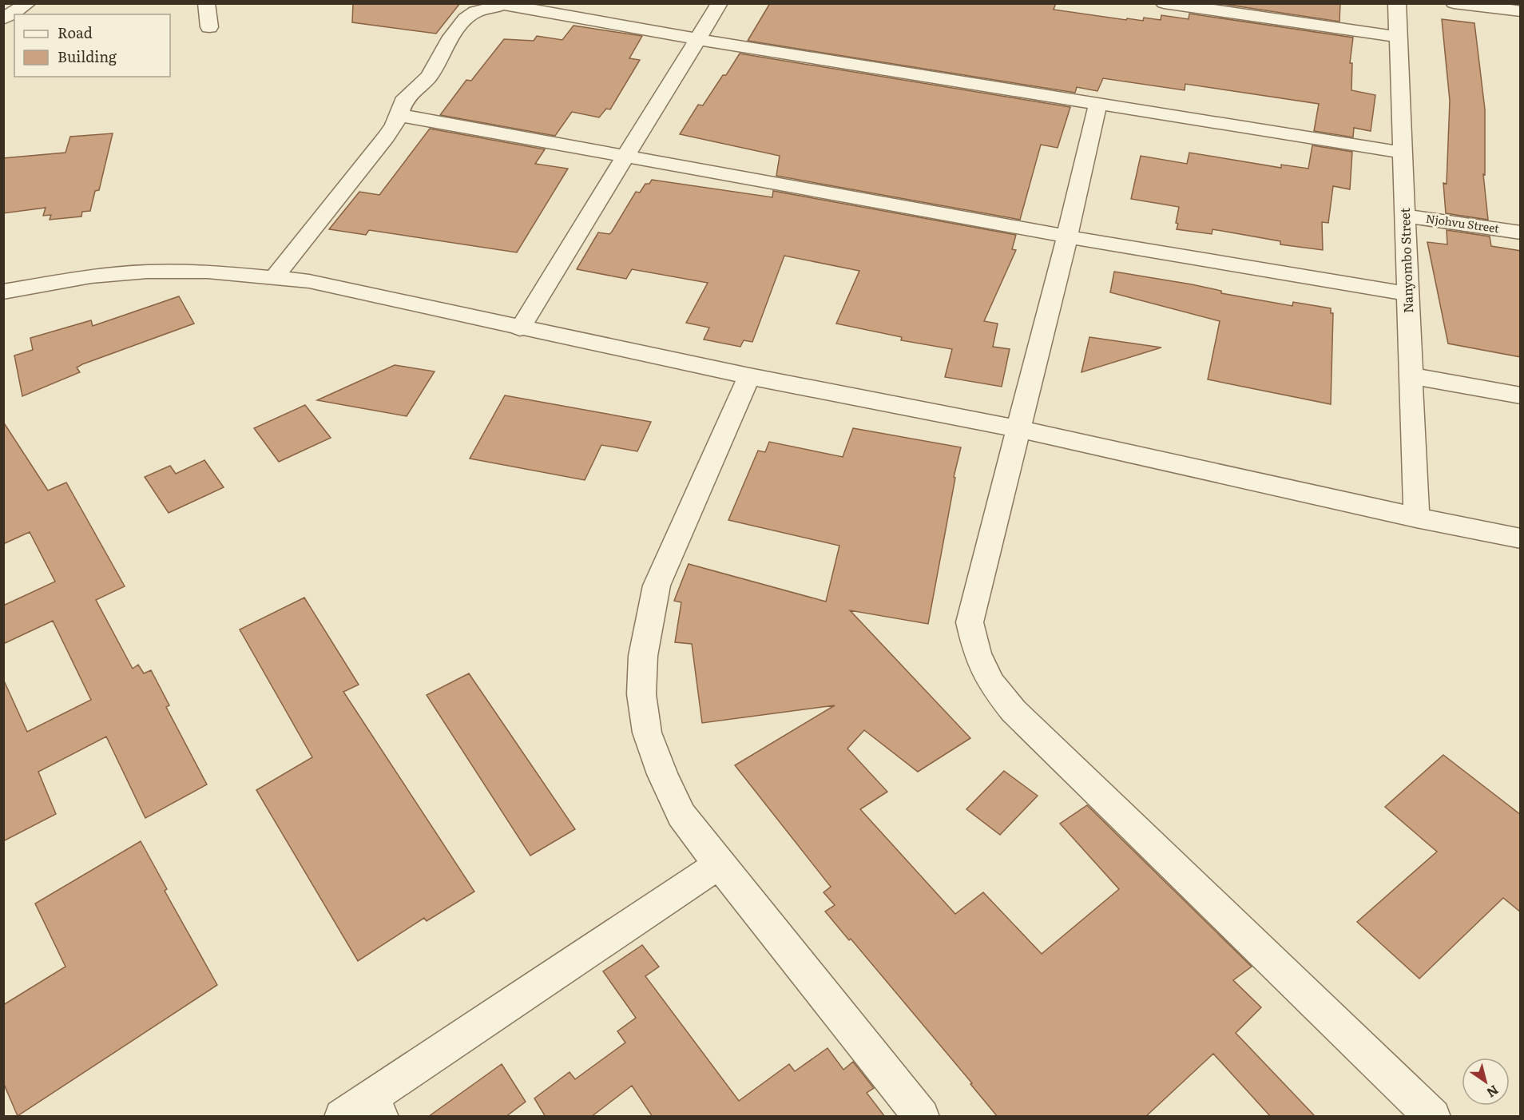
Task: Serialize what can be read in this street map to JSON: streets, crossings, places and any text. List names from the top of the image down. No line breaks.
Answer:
{"streets":{"street":["Njohvu Street","Nanyombo Street"]},"crossings":[["Njohvu Street","Nanyombo Street"]],"legend":["Road","Building"],"north":"bottom right"}
